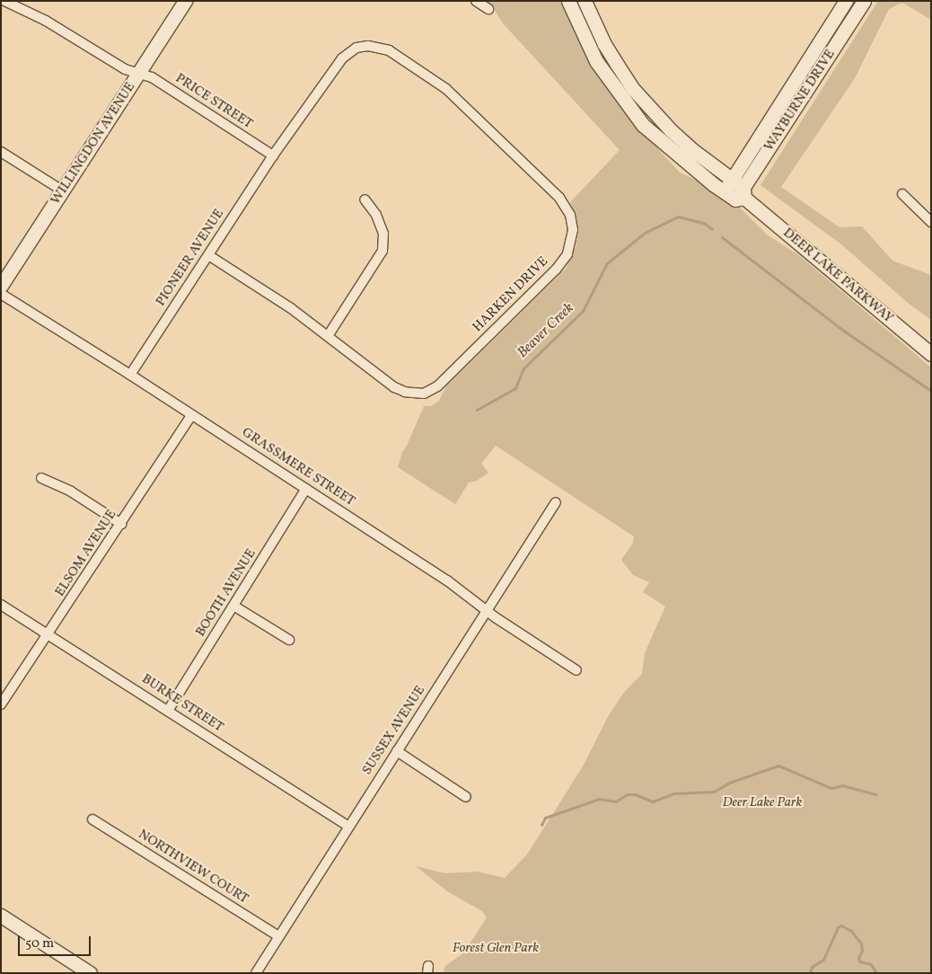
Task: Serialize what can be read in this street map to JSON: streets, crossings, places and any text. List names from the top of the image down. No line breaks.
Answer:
{"streets":{"main road":["WAYBURNE DRIVE","WILLINGDON AVENUE","DEER LAKE PARKWAY"],"street":["PRICE STREET","PIONEER AVENUE","HARKEN DRIVE","GRASSMERE STREET","ELSOM AVENUE","BOOTH AVENUE","BURKE STREET","SUSSEX AVENUE","NORTHVIEW COURT"]},"crossings":[["WAYBURNE DRIVE","DEER LAKE PARKWAY"],["PRICE STREET","WILLINGDON AVENUE"],["PRICE STREET","PIONEER AVENUE"],["PRICE STREET","HARKEN DRIVE"],["PIONEER AVENUE","HARKEN DRIVE"],["PIONEER AVENUE","GRASSMERE STREET"],["GRASSMERE STREET","ELSOM AVENUE"],["GRASSMERE STREET","BOOTH AVENUE"],["GRASSMERE STREET","SUSSEX AVENUE"],["ELSOM AVENUE","BURKE STREET"],["BOOTH AVENUE","BURKE STREET"],["BURKE STREET","SUSSEX AVENUE"],["SUSSEX AVENUE","NORTHVIEW COURT"]],"water":["Beaver Creek"],"parks":["Deer Lake Park","Forest Glen Park"],"scale_bar":"50 m"}
